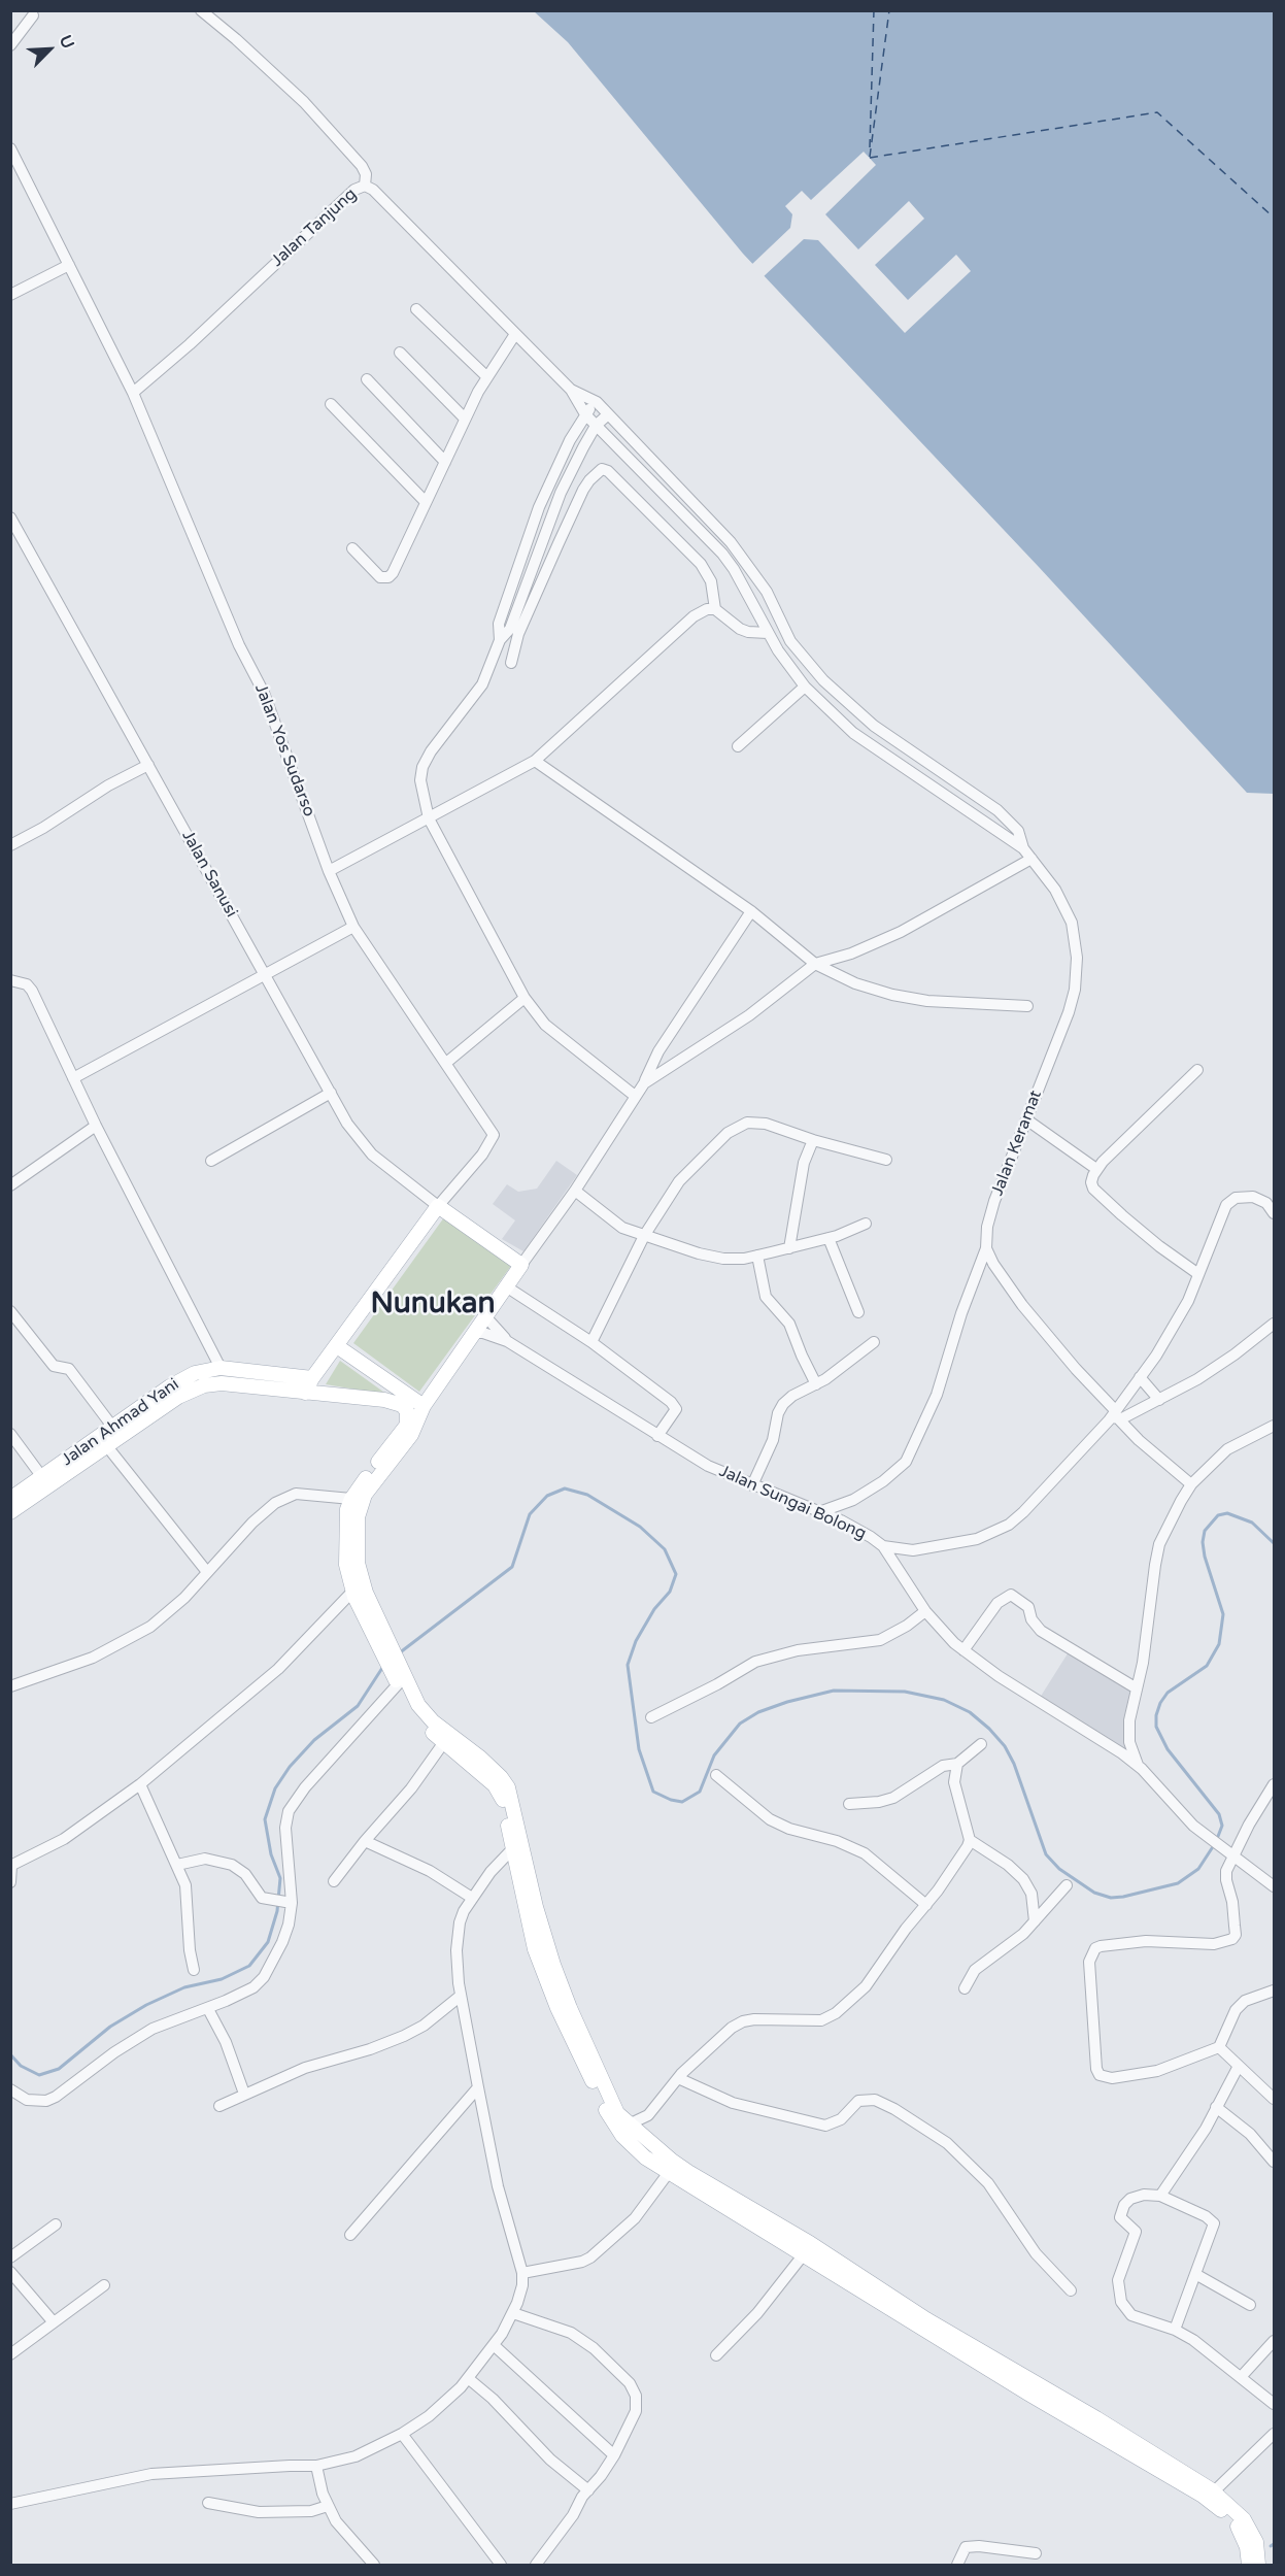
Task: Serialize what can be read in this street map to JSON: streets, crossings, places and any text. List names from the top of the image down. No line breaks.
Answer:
{"streets":{"main road":["Jalan Ahmad Yani"],"street":["Jalan Tanjung","Jalan Yos Sudarso","Jalan Sanusi","Jalan Keramat","Jalan Sungai Bolong"]},"crossings":[["Jalan Tanjung","Jalan Yos Sudarso"],["Jalan Yos Sudarso","Jalan Sanusi"],["Jalan Keramat","Jalan Sungai Bolong"]],"districts":["Nunukan"],"north":"top right"}
